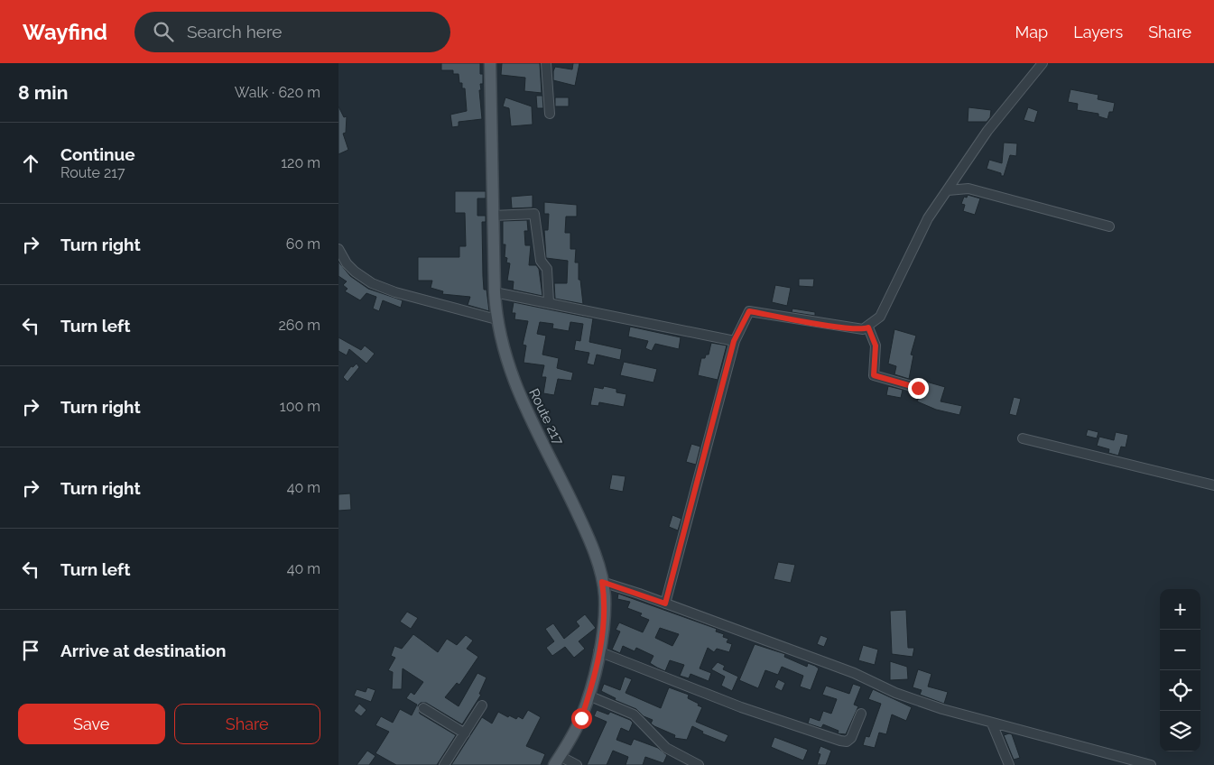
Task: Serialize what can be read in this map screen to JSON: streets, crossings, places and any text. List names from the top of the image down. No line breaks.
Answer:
{"streets":{"main road":["Route 217"]},"page":{"header":"Wayfind","search":"Search here","nav":["Map","Layers","Share"],"heading":["8 min","Walk · 620 m"],"list":[["Continue","Route 217","120 m"],["Turn right","60 m"],["Turn left","260 m"],["Turn right","100 m"],["Turn right","40 m"],["Turn left","40 m"],"Arrive at destination"],"map_buttons":["+","−"],"buttons":["Save","Share"]}}
